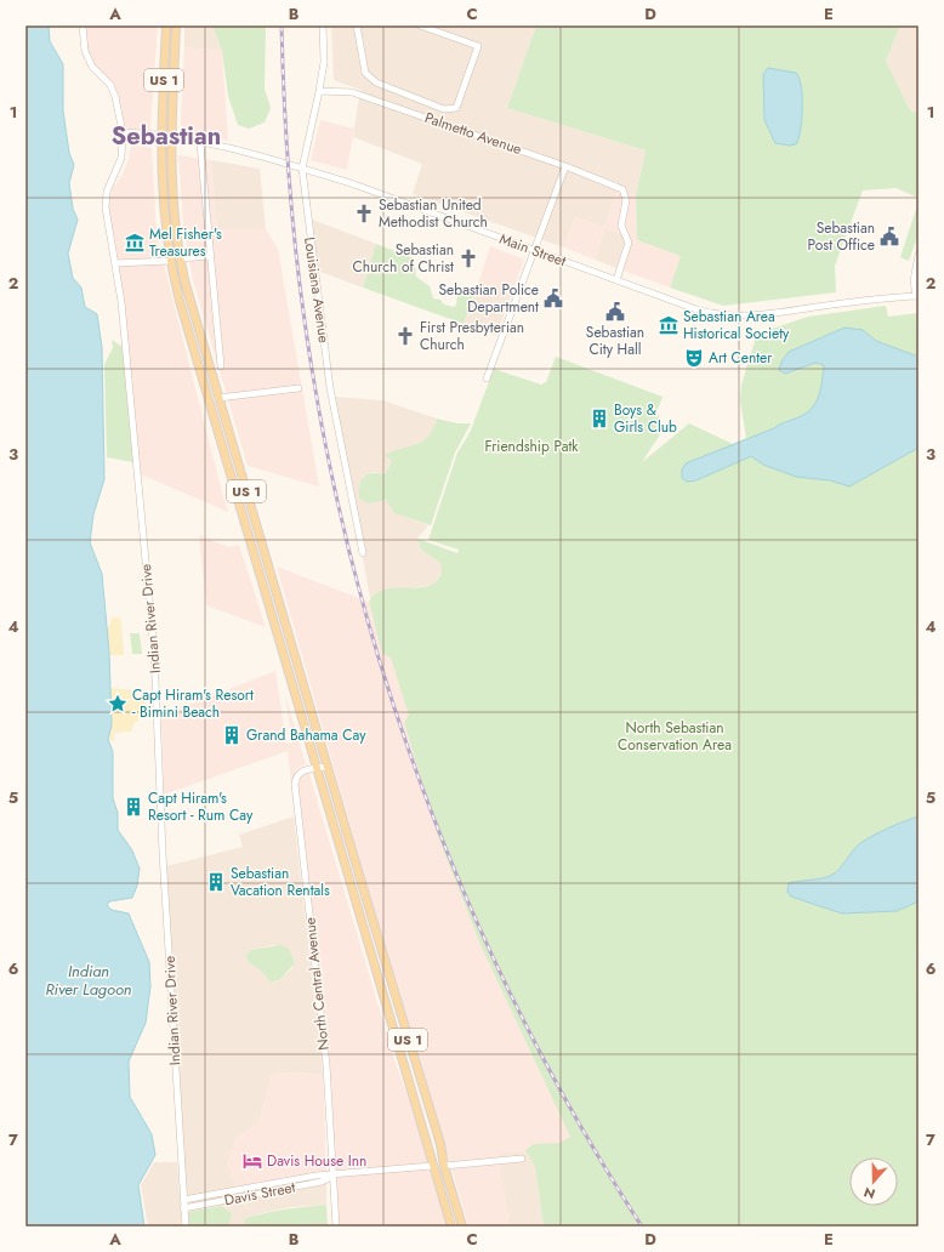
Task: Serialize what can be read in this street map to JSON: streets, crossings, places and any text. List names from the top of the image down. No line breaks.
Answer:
{"streets":{"main road":["US 1"],"street":["Palmetto Avenue","Main Street","Louisiana Avenue","Indian River Drive","North Central Avenue","Davis Street"]},"crossings":[["US 1","Main Street"],["US 1","North Central Avenue"],["US 1","Davis Street"],["Palmetto Avenue","Main Street"],["Palmetto Avenue","Louisiana Avenue"],["Main Street","Louisiana Avenue"],["Main Street","Indian River Drive"],["Indian River Drive","Davis Street"],["North Central Avenue","Davis Street"]],"districts":["Sebastian"],"water":["Indian River Lagoon"],"parks":["Friendship Patk","North Sebastian Conservation Area"],"places":{"church":["Sebastian United Methodist Church","Sebastian Church of Christ","First Presbyterian Church"],"public building":["Sebastian Post Office","Sebastian Police Department","Sebastian City Hall"],"museum":["Mel Fisher's Treasures","Sebastian Area Historical Society"],"theatre":["Art Center"],"building":["Boys & Girls Club","Grand Bahama Cay","Capt Hiram's Resort - Rum Cay","Sebastian Vacation Rentals"],"place":["Capt Hiram's Resort - Bimini Beach"],"hotel":["Davis House Inn"]},"north":"bottom","grid":{"columns":["A","B","C","D","E"],"rows":["1","2","3","4","5","6","7"]}}
